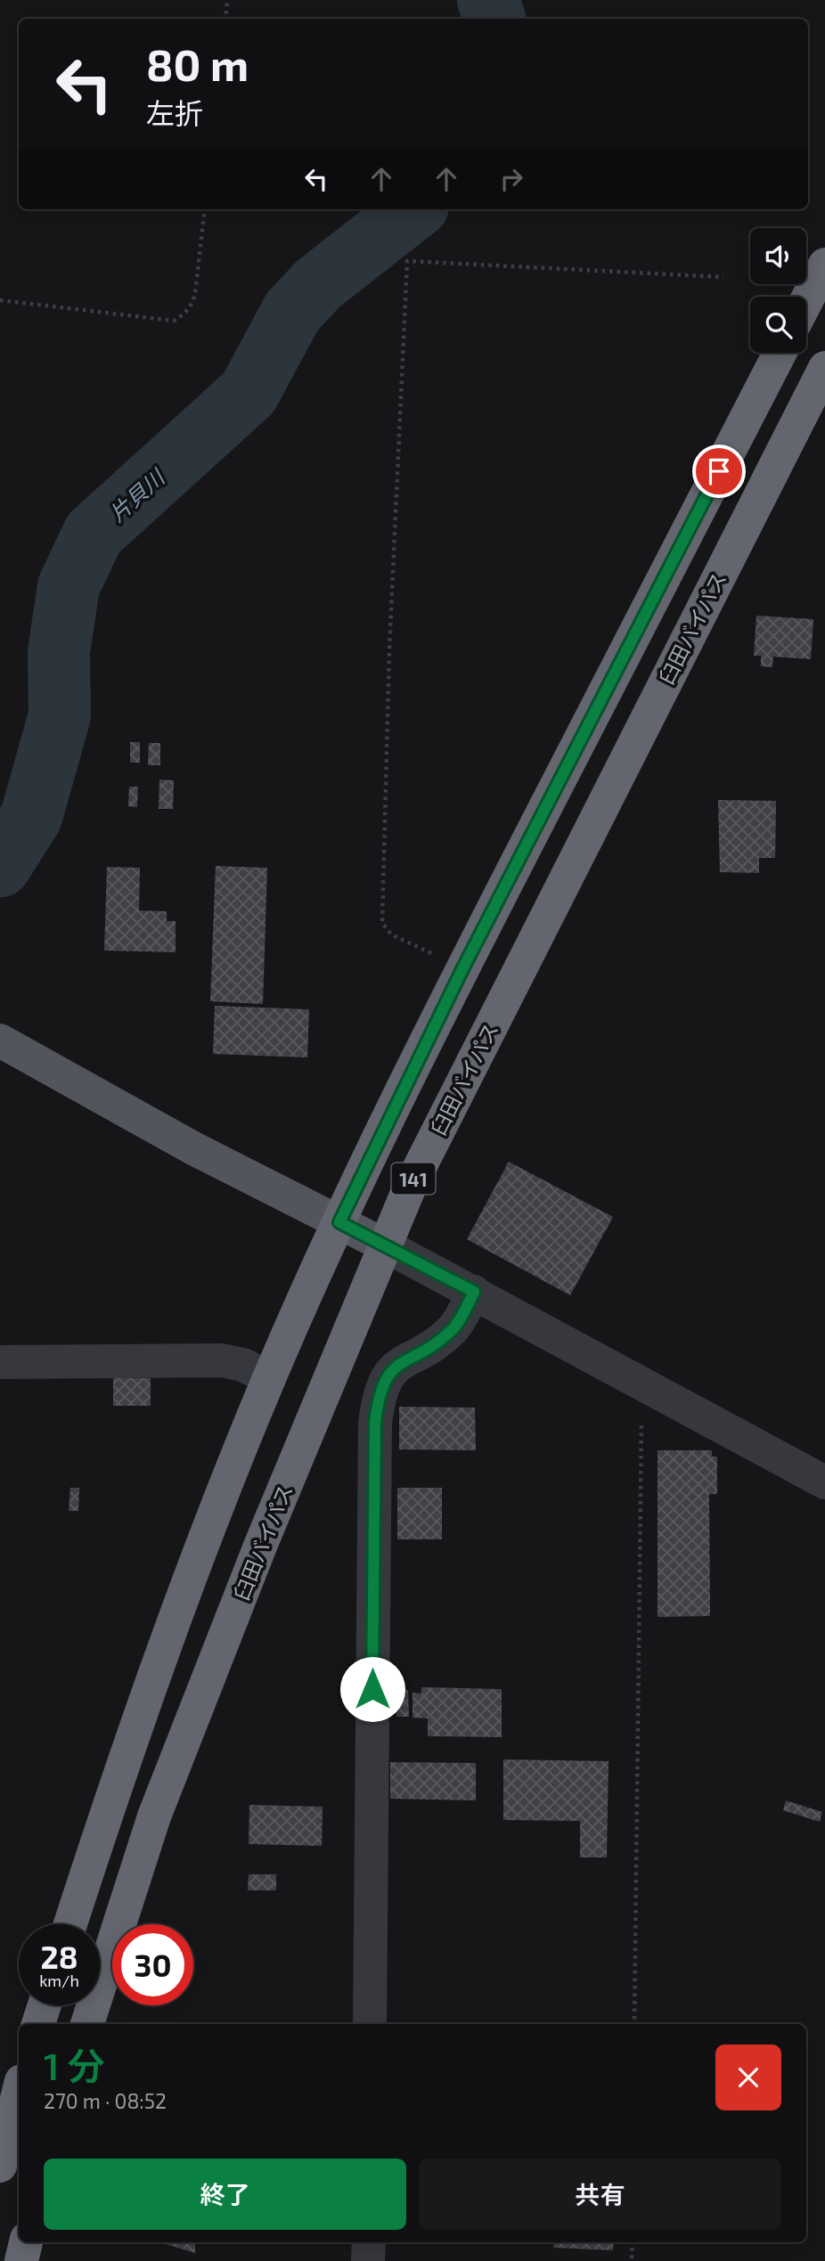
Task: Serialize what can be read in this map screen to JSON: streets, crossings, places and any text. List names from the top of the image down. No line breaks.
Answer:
{"streets":{"highway":["臼田バイパス","141"]},"water":["片貝川"],"page":{"turn":["80 m","左折"],"speed":"28 km/h","limit":"30","heading":["1 分","270 m · 08:52"],"buttons":["終了","共有"]}}
